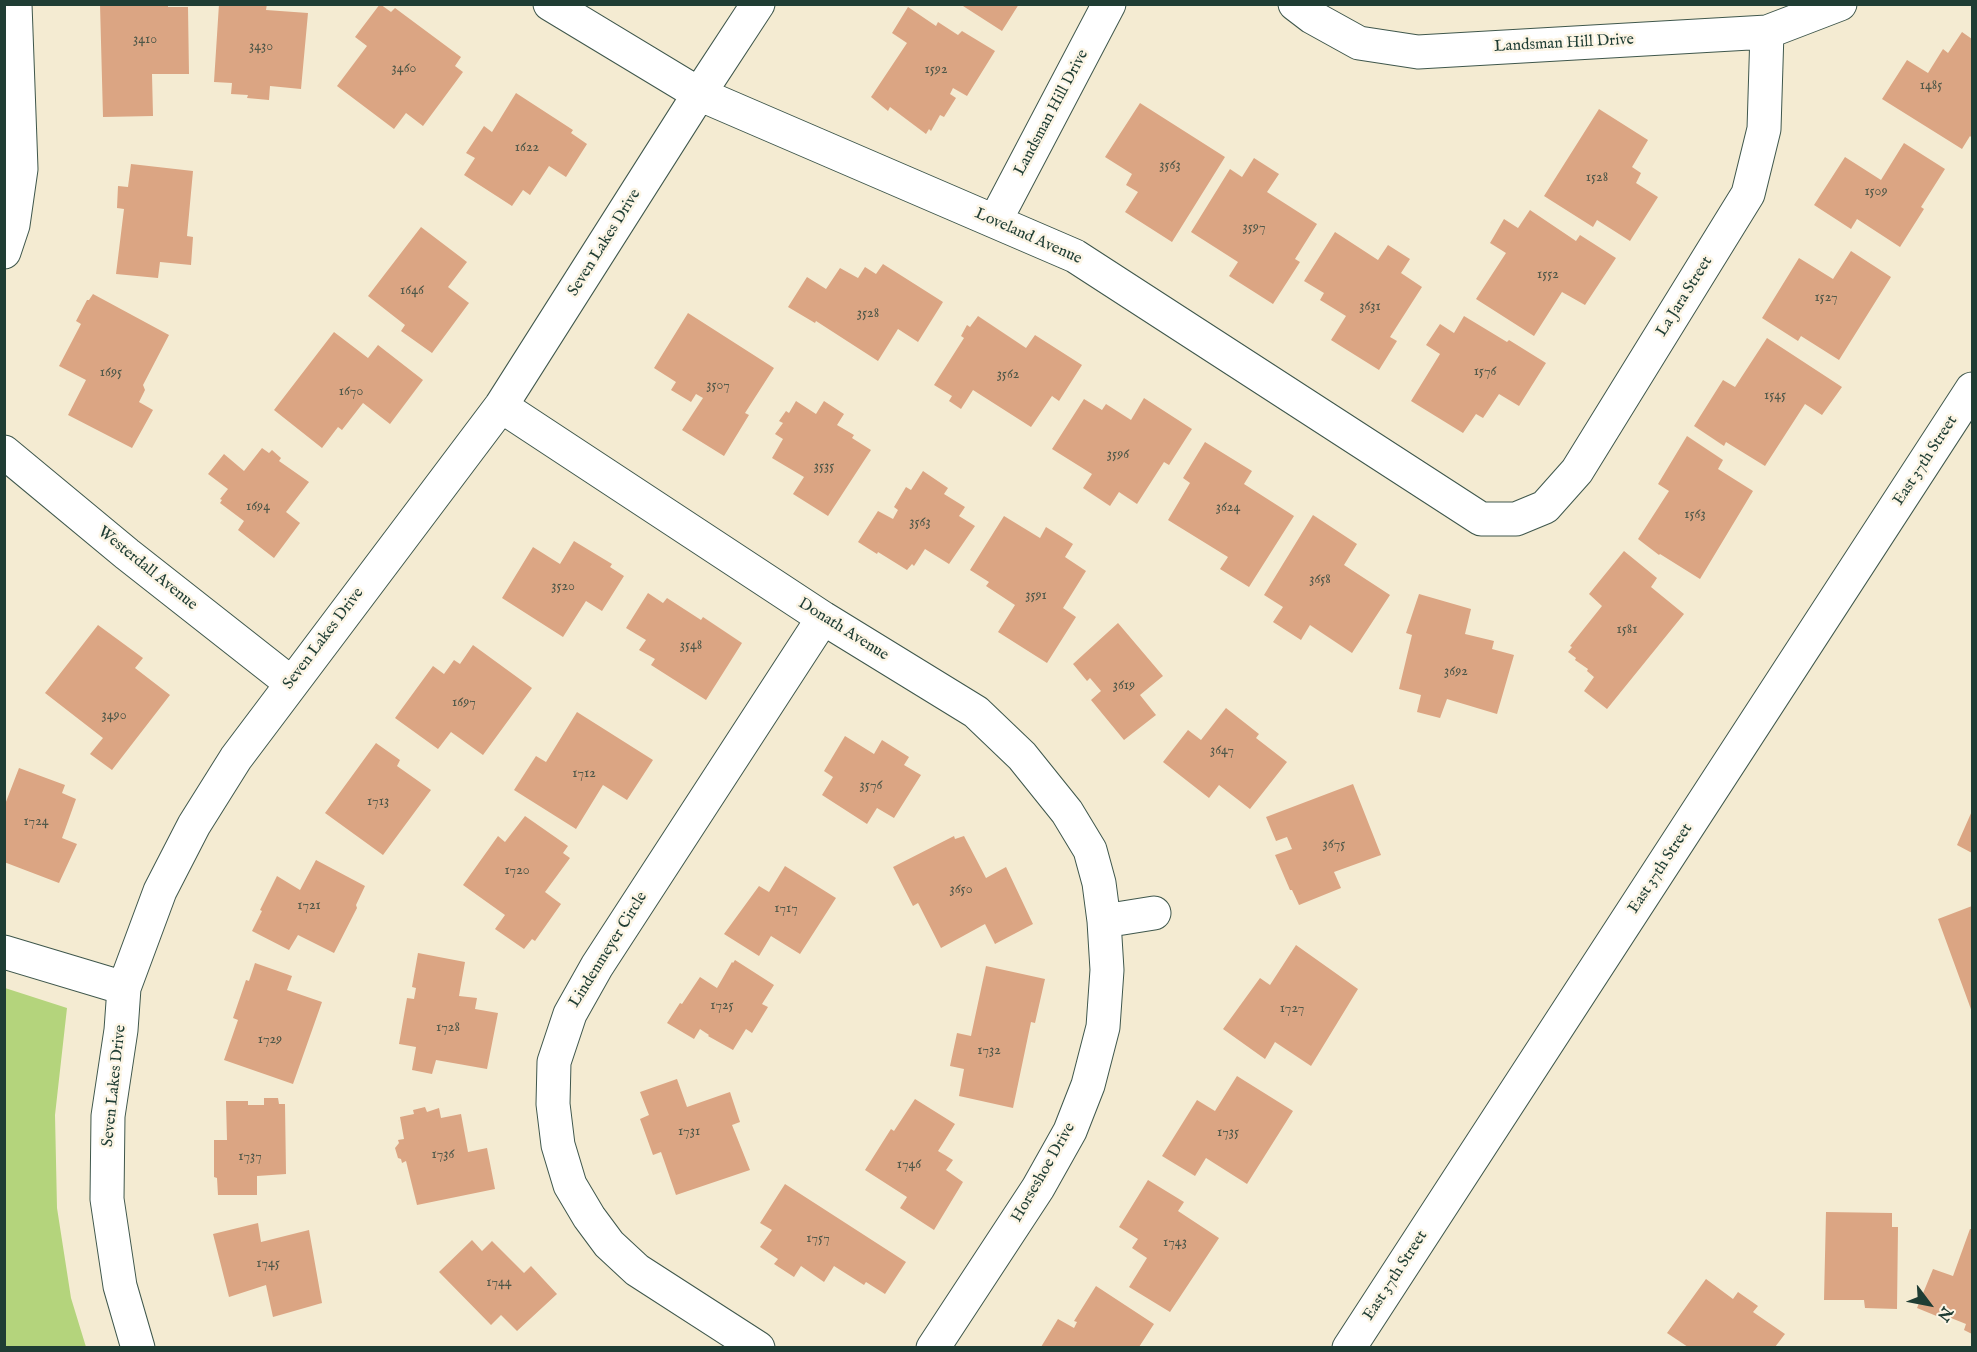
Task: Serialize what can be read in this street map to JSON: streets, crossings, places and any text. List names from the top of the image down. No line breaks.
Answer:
{"streets":{"street":["Landsman Hill Drive","Loveland Avenue","Seven Lakes Drive","La Jara Street","East 37th Street","Westerdall Avenue","Donath Avenue","Lindenmeyer Circle","Horseshoe Drive"]},"crossings":[["Landsman Hill Drive","Loveland Avenue"],["Landsman Hill Drive","La Jara Street"],["Loveland Avenue","Seven Lakes Drive"],["Loveland Avenue","La Jara Street"],["Seven Lakes Drive","Westerdall Avenue"],["Seven Lakes Drive","Donath Avenue"],["Donath Avenue","Lindenmeyer Circle"],["Donath Avenue","Horseshoe Drive"]],"house_numbers":["3410","3430","3460","1592","1485","1622","3563","1528","1509","3597","1552","1646","1527","3631","3528","1576","1695","3562","3507","1670","1545","3596","3535","1694","3624","1563","3563","3658","3520","3591","1581","3548","3692","3619","1697","3490","3647","1712","3576","1713","1724","3675","1720","3650","1721","1717","1725","1727","1728","1729","1732","1731","1735","1736","1737","1746","1757","1743","1745","1744"],"north":"bottom right"}
